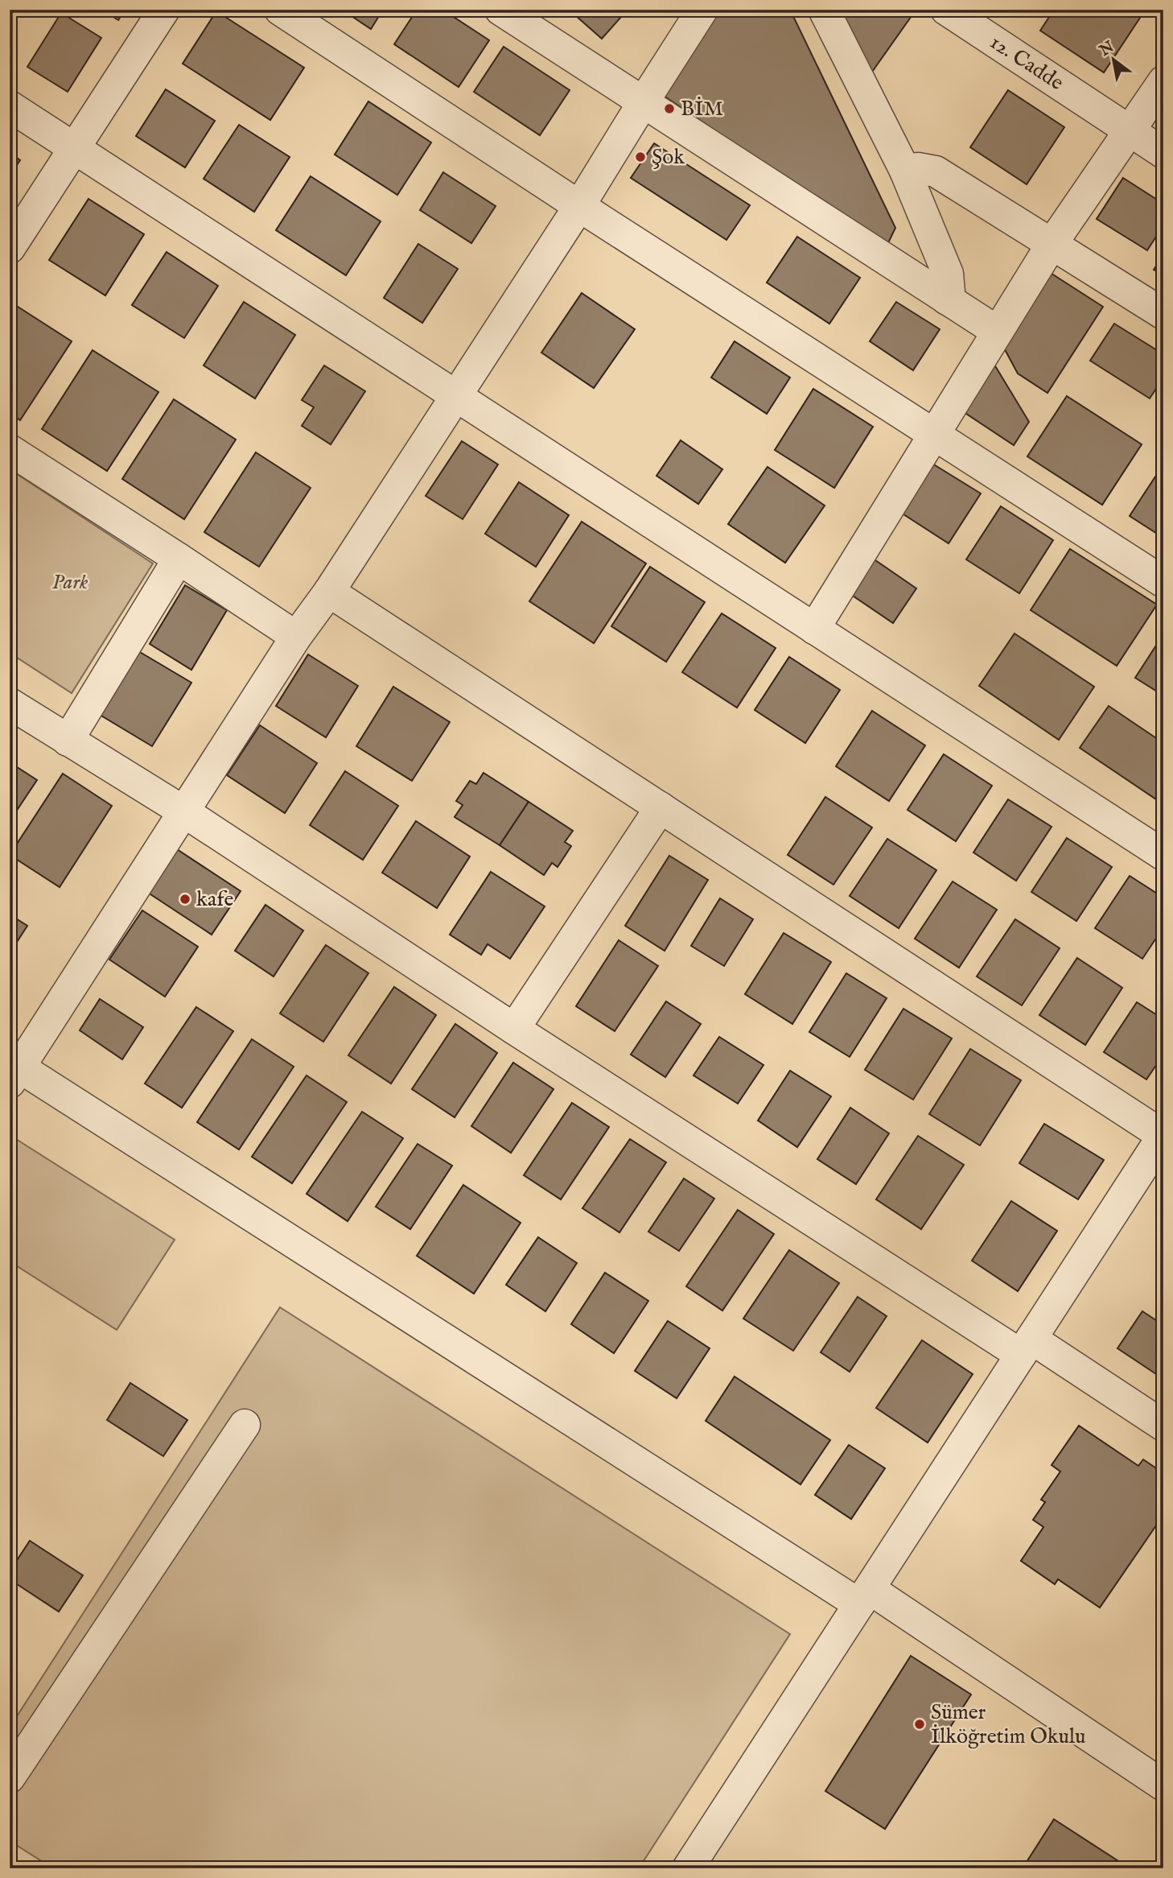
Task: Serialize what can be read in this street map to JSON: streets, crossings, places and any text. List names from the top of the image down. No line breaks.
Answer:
{"streets":{"street":["12. Cadde"]},"parks":["Park"],"places":["BİM","Şok","kafe","Sümer İlköğretim Okulu"],"north":"top left"}
